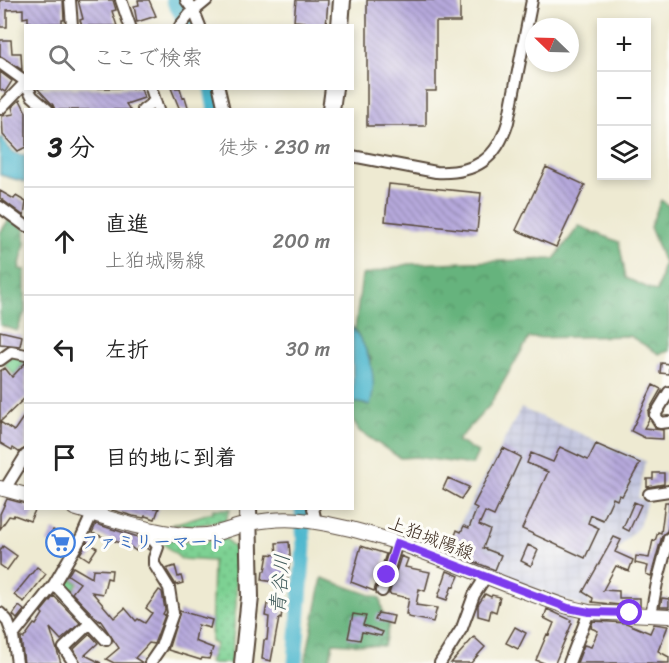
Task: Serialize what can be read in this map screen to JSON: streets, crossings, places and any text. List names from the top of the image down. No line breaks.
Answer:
{"streets":{"main road":["上狛城陽線"]},"water":["青谷川"],"places":{"supermarket":["ファミリーマート"]},"north":"top left","page":{"map_buttons":["+","−"],"search":"ここで検索","heading":["3 分","徒歩 · 230 m"],"list":[["直進","上狛城陽線","200 m"],["左折","30 m"],"目的地に到着"]}}
